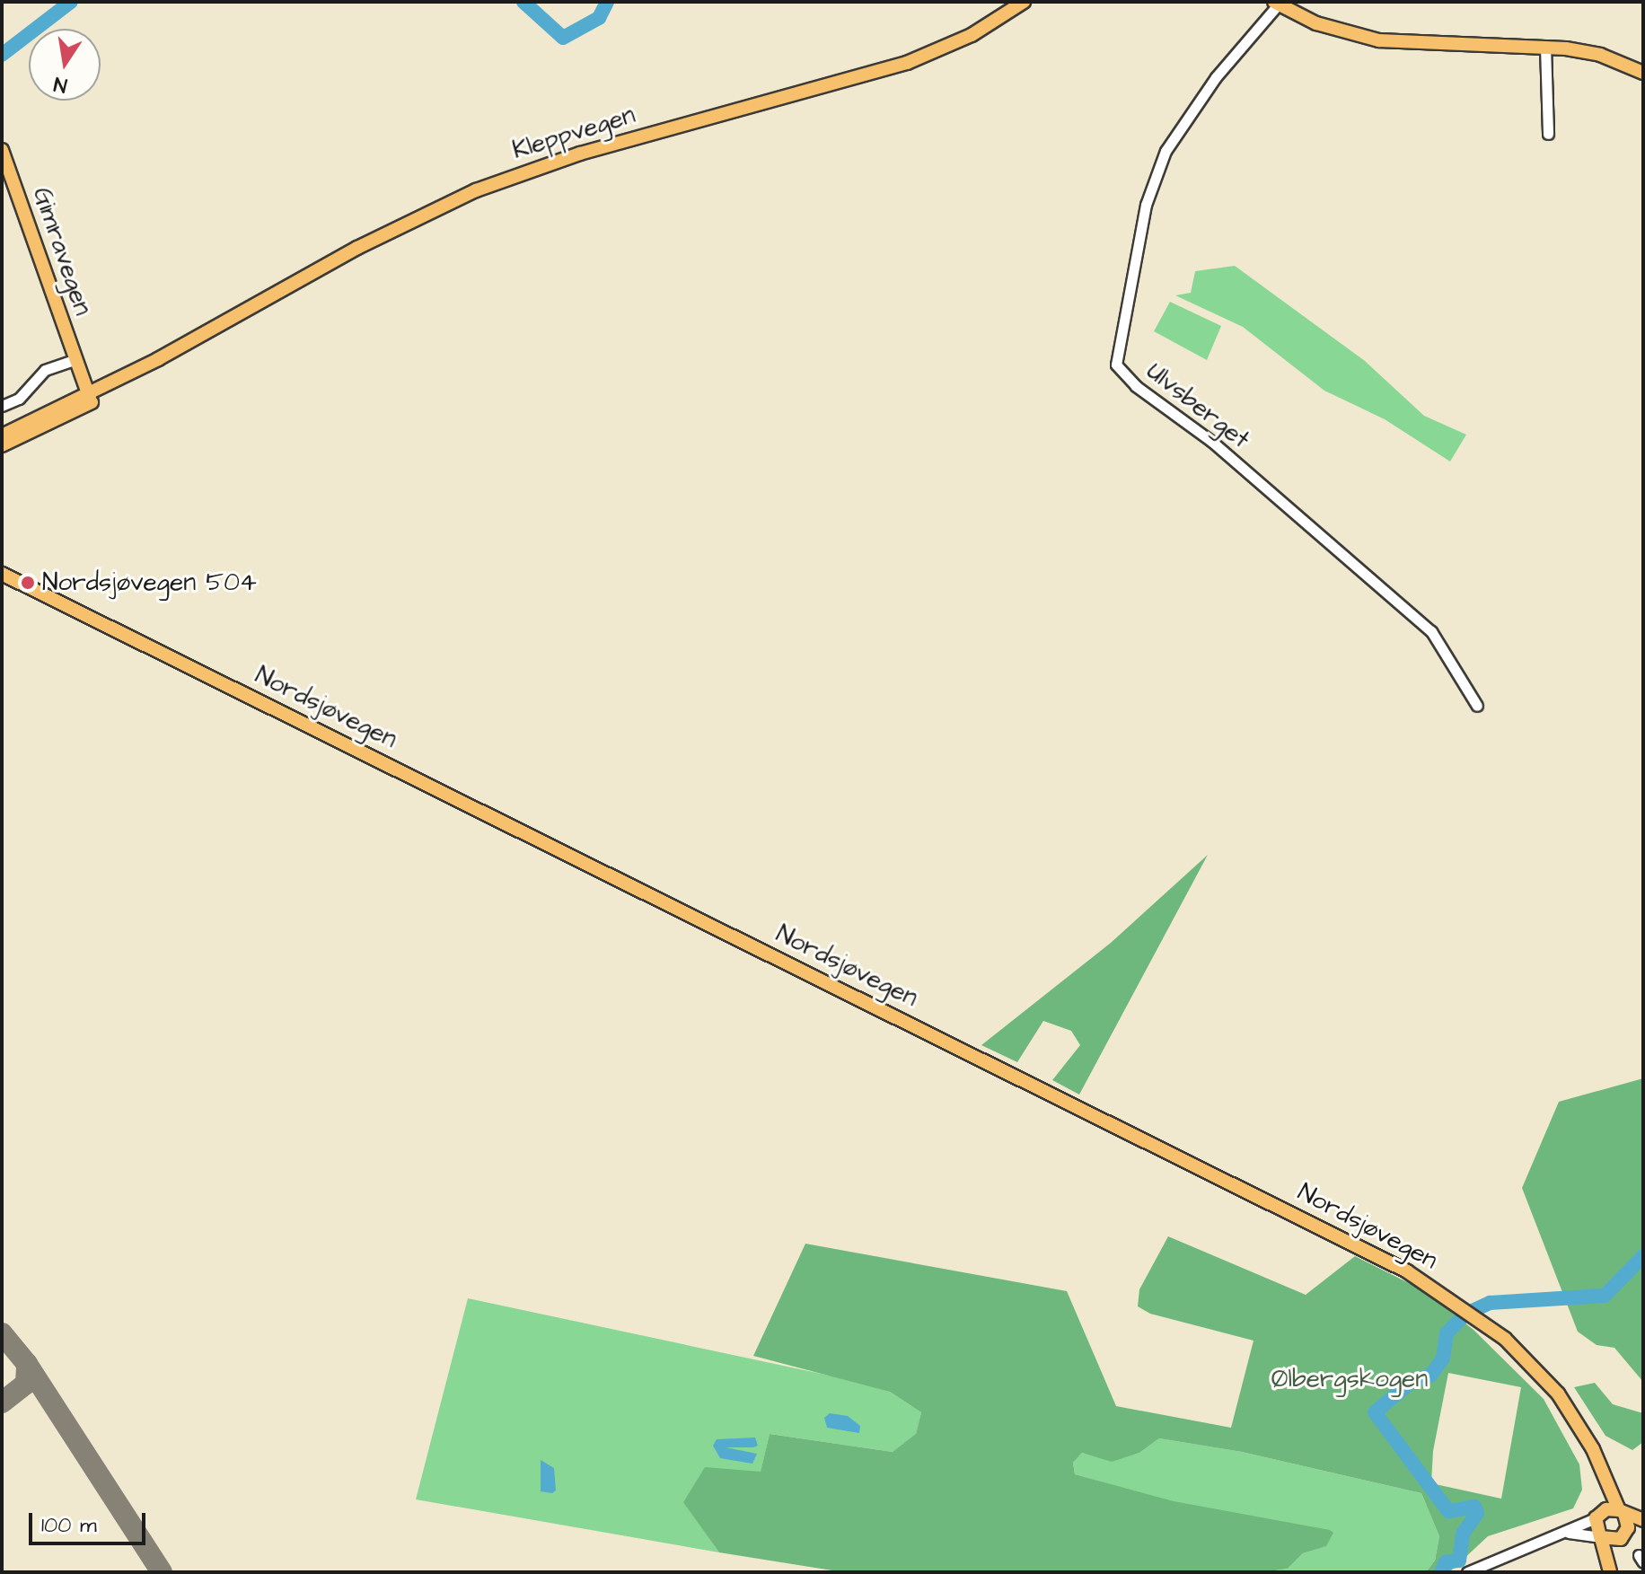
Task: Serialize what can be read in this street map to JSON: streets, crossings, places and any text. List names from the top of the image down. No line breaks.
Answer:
{"streets":{"main road":["Kleppvegen","Gimravegen","Nordsjøvegen"],"street":["Ulvsberget"]},"crossings":[["Kleppvegen","Gimravegen"]],"parks":["Ølbergskogen"],"places":["Nordsjøvegen 504"],"scale_bar":"100 m","north":"bottom"}
